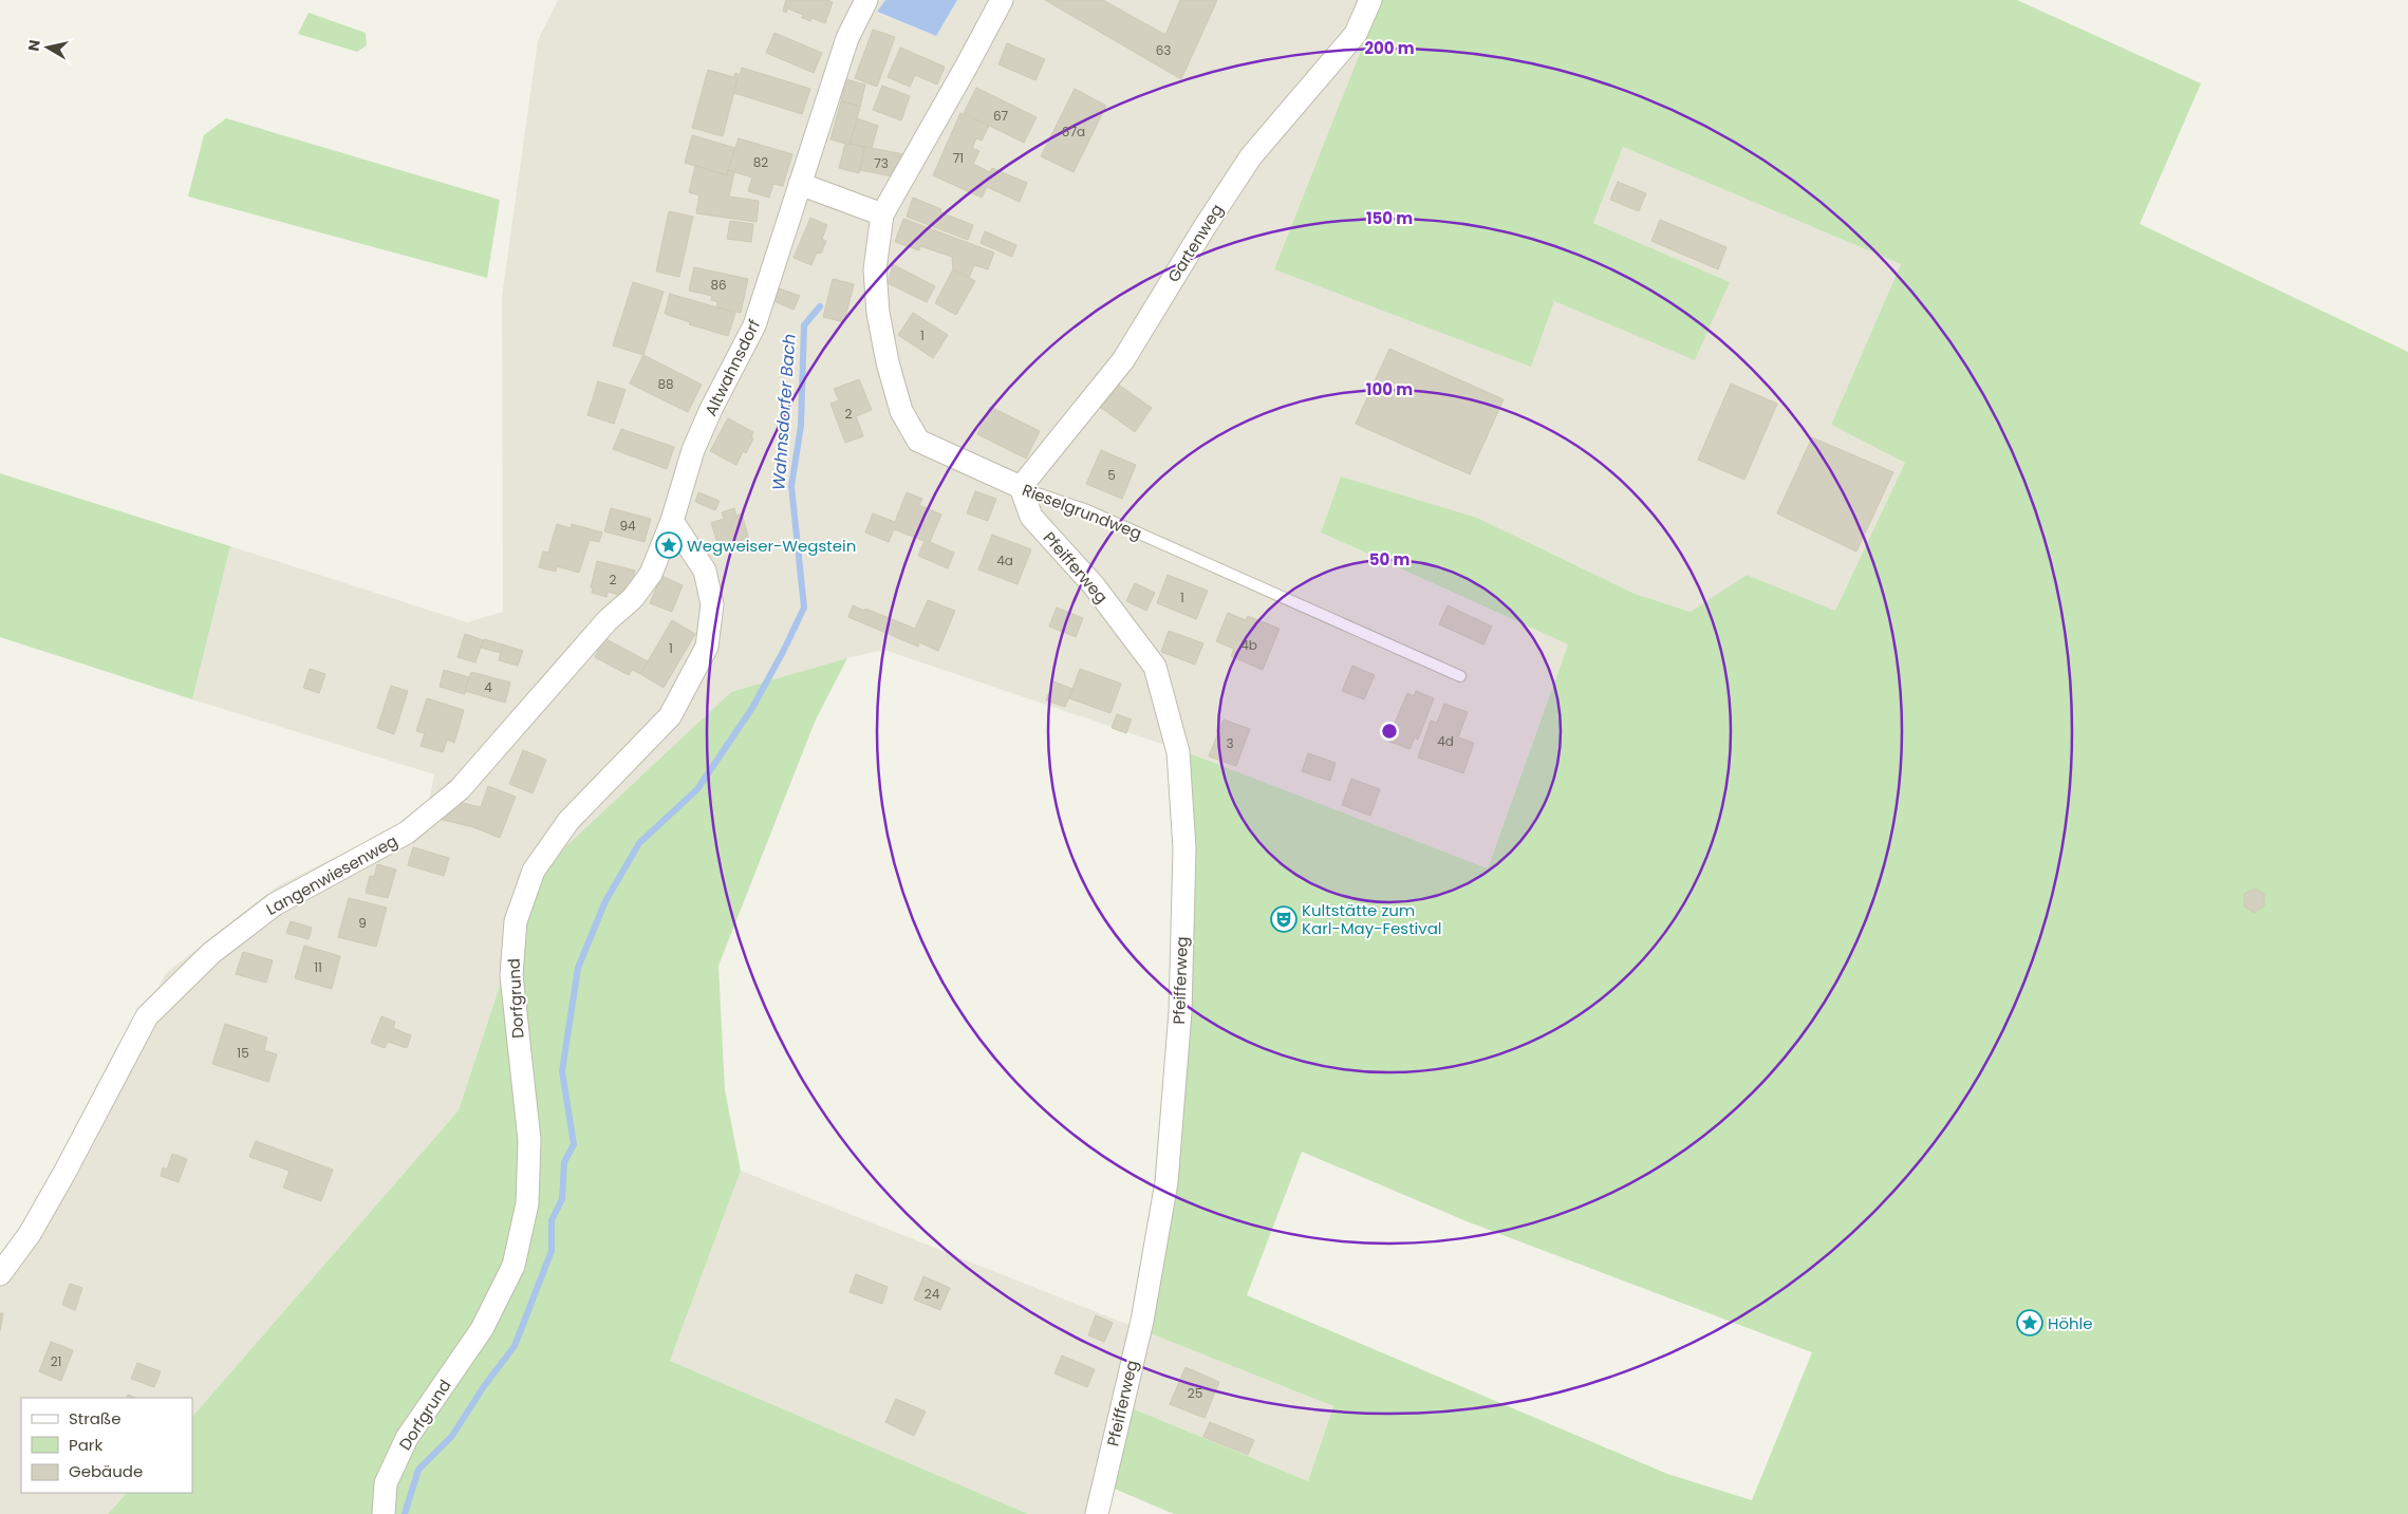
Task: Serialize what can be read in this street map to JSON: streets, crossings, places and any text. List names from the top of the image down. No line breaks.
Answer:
{"streets":{"street":["Gartenweg","Altwahnsdorf","Rieselgrundweg","Pfeifferweg","Langenwiesenweg","Dorfgrund"]},"crossings":[["Gartenweg","Rieselgrundweg"],["Gartenweg","Pfeifferweg"],["Altwahnsdorf","Langenwiesenweg"],["Altwahnsdorf","Dorfgrund"],["Rieselgrundweg","Pfeifferweg"],["Langenwiesenweg","Dorfgrund"]],"water":["Wahnsdorfer Bach"],"places":{"place":["Wegweiser-Wegstein","Höhle"],"theatre":["Kultstätte zum Karl-May-Festival"]},"house_numbers":["63","67","67a","71","82","73","86","1","88","2","5","94","4a","2","1","4b","1","4","4d","3","9","11","15","24","21","25"],"legend":["Straße","Park","Gebäude"],"north":"left","rings":["200 m","150 m","100 m","50 m"]}
